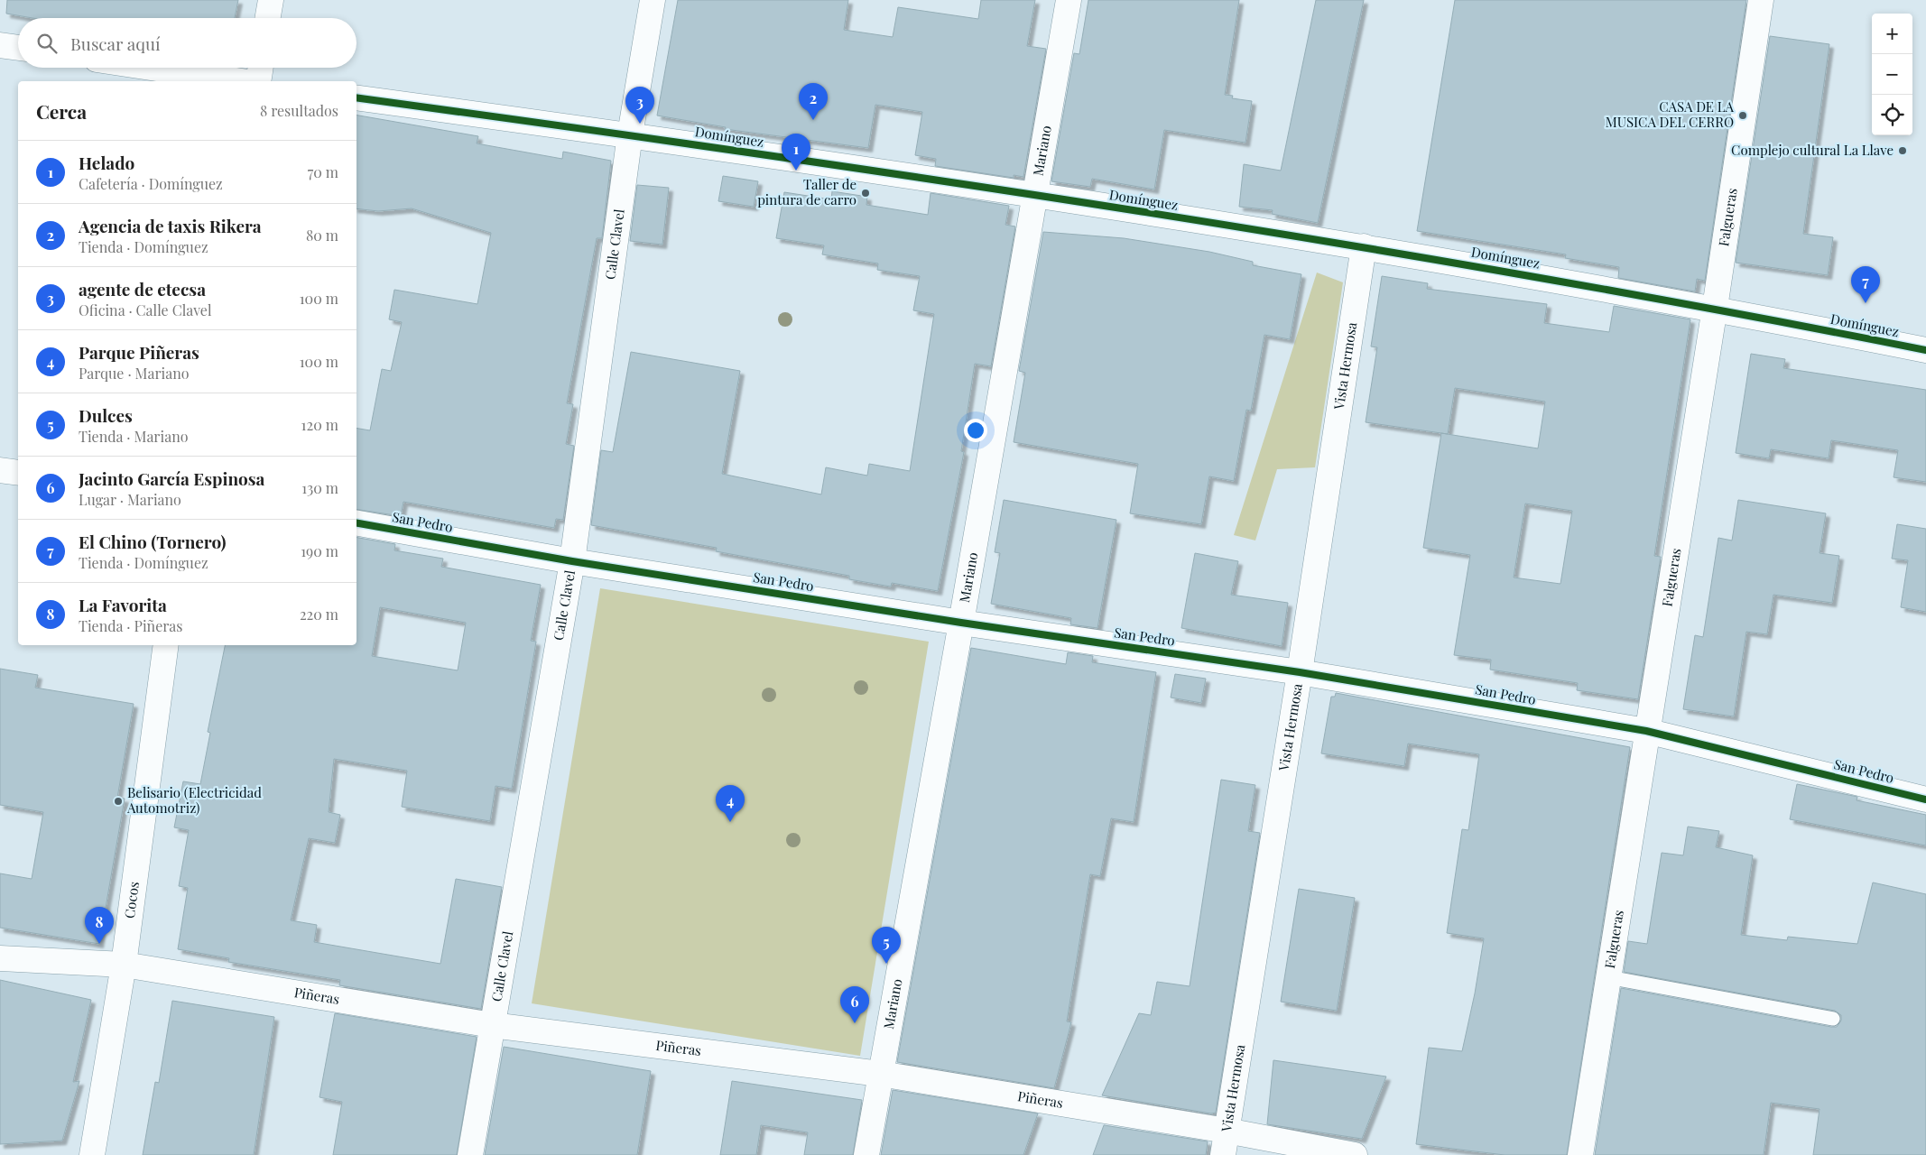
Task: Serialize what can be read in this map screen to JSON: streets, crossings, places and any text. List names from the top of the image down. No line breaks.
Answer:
{"streets":{"street":["Domínguez","Mariano","Falgueras","Calle Clavel","Vista Hermosa","San Pedro","Cocos","Piñeras"]},"crossings":[["Domínguez","Mariano"],["Domínguez","Falgueras"],["Domínguez","Calle Clavel"],["Domínguez","Vista Hermosa"],["Mariano","San Pedro"],["Mariano","Piñeras"],["Falgueras","San Pedro"],["Calle Clavel","San Pedro"],["Calle Clavel","Piñeras"],["Vista Hermosa","San Pedro"],["Vista Hermosa","Piñeras"],["Cocos","Piñeras"]],"places":["CASA DE LA MUSICA DEL CERRO","Complejo cultural La Llave","Taller de pintura de carro","Belisario (Electricidad Automotriz)"],"page":{"map_buttons":["+","−"],"search":"Buscar aquí","heading":["Cerca","8 resultados"],"pins":["2","3","1","7","4","8","5","6"],"list":[{"mark":"1","name":"Helado","note":"Cafetería · Domínguez","value":"70 m"},{"mark":"2","name":"Agencia de taxis Rikera","note":"Tienda · Domínguez","value":"80 m"},{"mark":"3","name":"agente de etecsa","note":"Oficina · Calle Clavel","value":"100 m"},{"mark":"4","name":"Parque Piñeras","note":"Parque · Mariano","value":"100 m"},{"mark":"5","name":"Dulces","note":"Tienda · Mariano","value":"120 m"},{"mark":"6","name":"Jacinto García Espinosa","note":"Lugar · Mariano","value":"130 m"},{"mark":"7","name":"El Chino (Tornero)","note":"Tienda · Domínguez","value":"190 m"},{"mark":"8","name":"La Favorita","note":"Tienda · Piñeras","value":"220 m"}]}}
